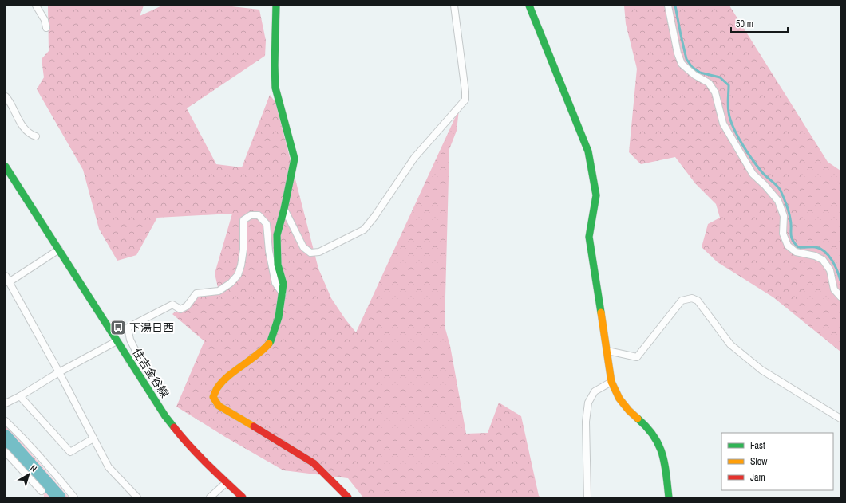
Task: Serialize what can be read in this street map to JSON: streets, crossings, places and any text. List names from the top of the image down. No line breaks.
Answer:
{"streets":{"street":["住吉金谷線"]},"places":{"bus stop":["下湯日西"]},"legend":["Fast","Slow","Jam"],"scale_bar":"50 m","north":"top right"}
